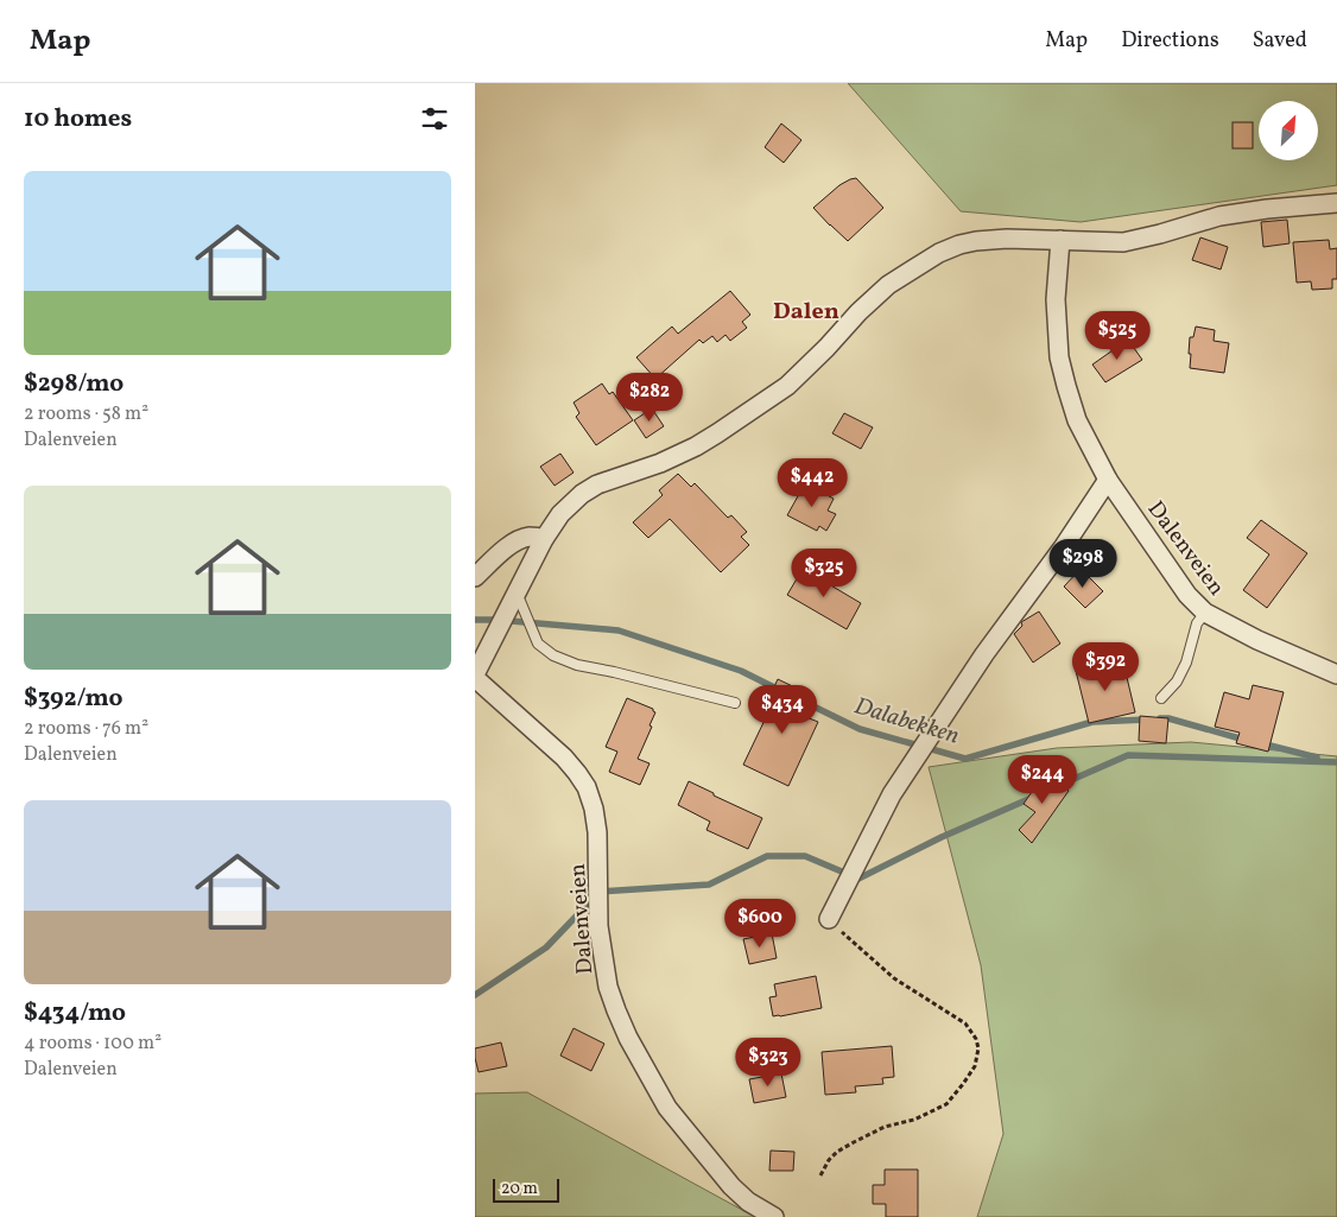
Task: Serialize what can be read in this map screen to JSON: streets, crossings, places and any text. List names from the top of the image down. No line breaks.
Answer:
{"streets":{"street":["Dalenveien"]},"districts":["Dalen"],"water":["Dalabekken"],"scale_bar":"20 m","north":"top right","page":{"header":"Map","nav":["Map","Directions","Saved"],"heading":"10 homes","list":[{"name":"$298/mo","note":"2 rooms · 58 m² · Dalenveien"},{"name":"$392/mo","note":"2 rooms · 76 m² · Dalenveien"},{"name":"$434/mo","note":"4 rooms · 100 m² · Dalenveien"}],"price":["$525","$282","$442","$298","$325","$392","$434","$244","$600","$323"],"scale":"20 m"}}
